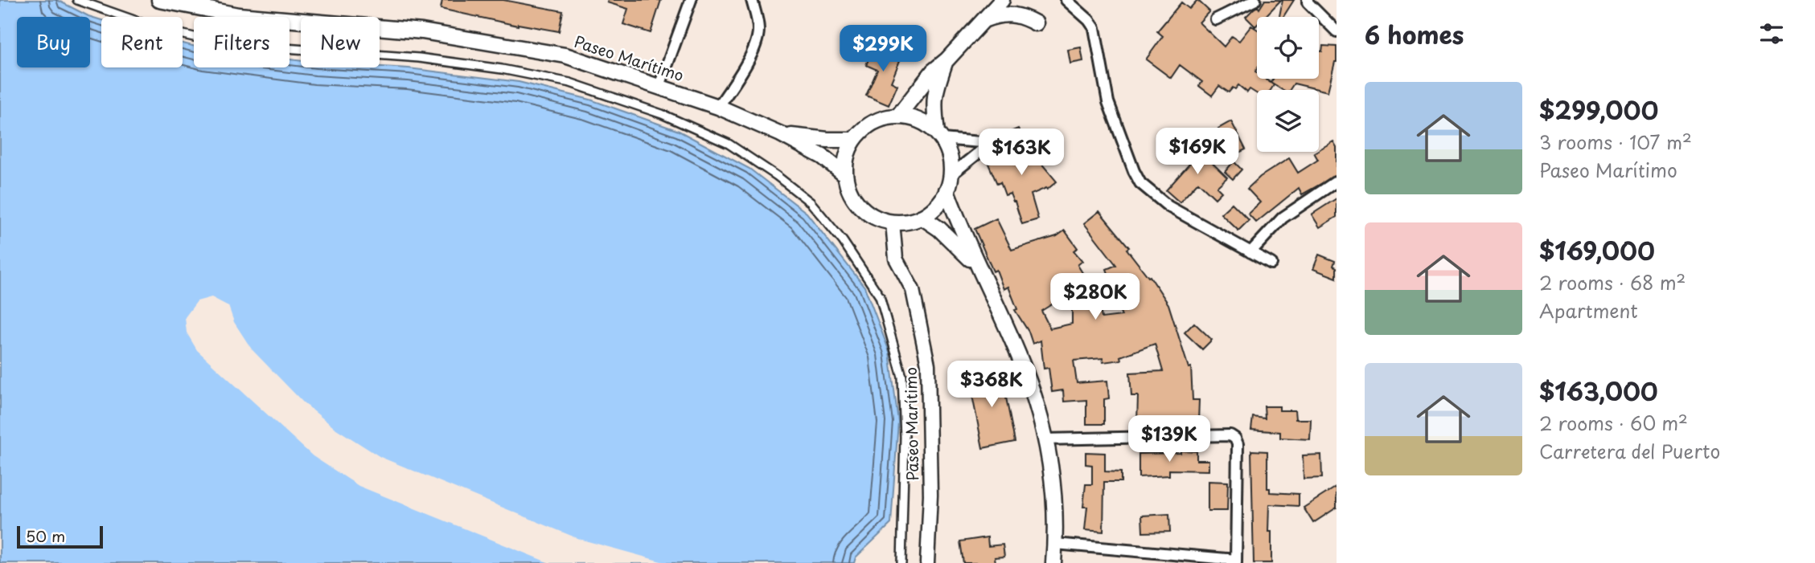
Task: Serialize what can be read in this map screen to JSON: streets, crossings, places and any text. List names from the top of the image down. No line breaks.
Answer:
{"streets":{"main road":["Paseo Marítimo"]},"scale_bar":"50 m","page":{"heading":"6 homes","chip":["Buy","Rent","Filters","New"],"price":["$299K","$169K","$163K","$280K","$368K","$139K"],"list":[{"name":"$299,000","note":"3 rooms · 107 m² · Paseo Marítimo"},{"name":"$169,000","note":"2 rooms · 68 m² · Apartment"},{"name":"$163,000","note":"2 rooms · 60 m² · Carretera del Puerto"}],"scale":"50 m"}}
